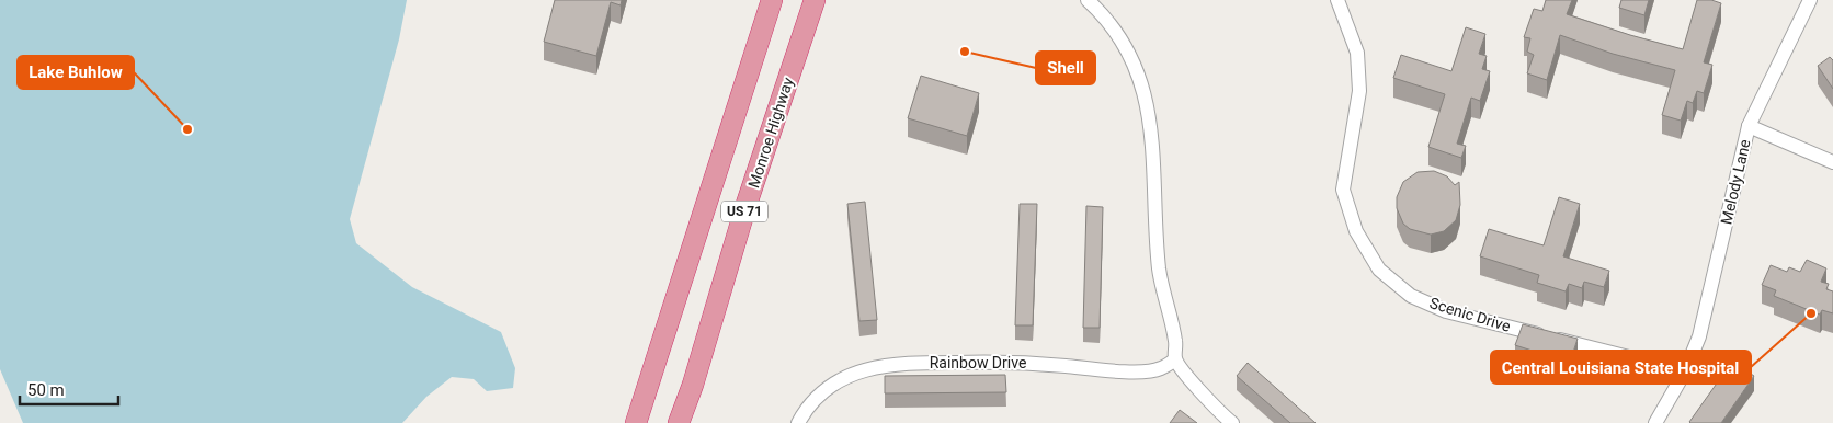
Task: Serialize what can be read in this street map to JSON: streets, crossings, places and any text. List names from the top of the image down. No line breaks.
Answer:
{"streets":{"highway":["Monroe Highway","US 71"],"street":["Melody Lane","Scenic Drive","Rainbow Drive"]},"crossings":[["Melody Lane","Scenic Drive"]],"places":["Shell","Lake Buhlow","Central Louisiana State Hospital"],"scale_bar":"50 m"}
